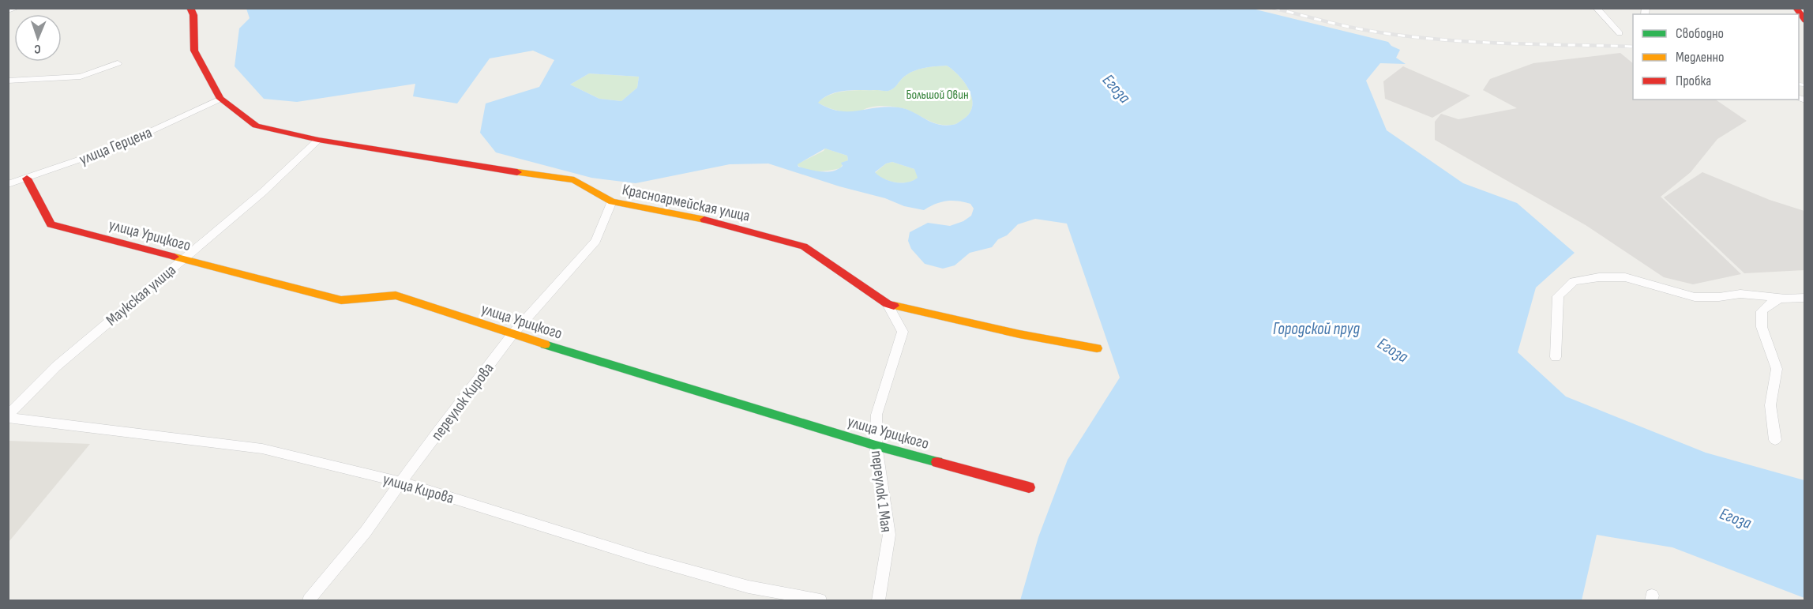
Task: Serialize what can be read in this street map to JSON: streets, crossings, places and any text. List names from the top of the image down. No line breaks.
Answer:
{"streets":{"street":["улица Герцена","Красноармейская улица","улица Урицкого","Маукская улица","переулок Кирова","улица Кирова","переулок 1 Мая"]},"crossings":[["улица Герцена","Красноармейская улица"],["улица Герцена","улица Урицкого"],["Красноармейская улица","Маукская улица"],["Красноармейская улица","переулок Кирова"],["Красноармейская улица","переулок 1 Мая"],["улица Урицкого","Маукская улица"],["улица Урицкого","переулок Кирова"],["улица Урицкого","переулок 1 Мая"],["Маукская улица","улица Кирова"],["переулок Кирова","улица Кирова"]],"water":["Егоза","Городской пруд"],"parks":["Большой Овин"],"legend":["Свободно","Медленно","Пробка"],"north":"bottom"}
